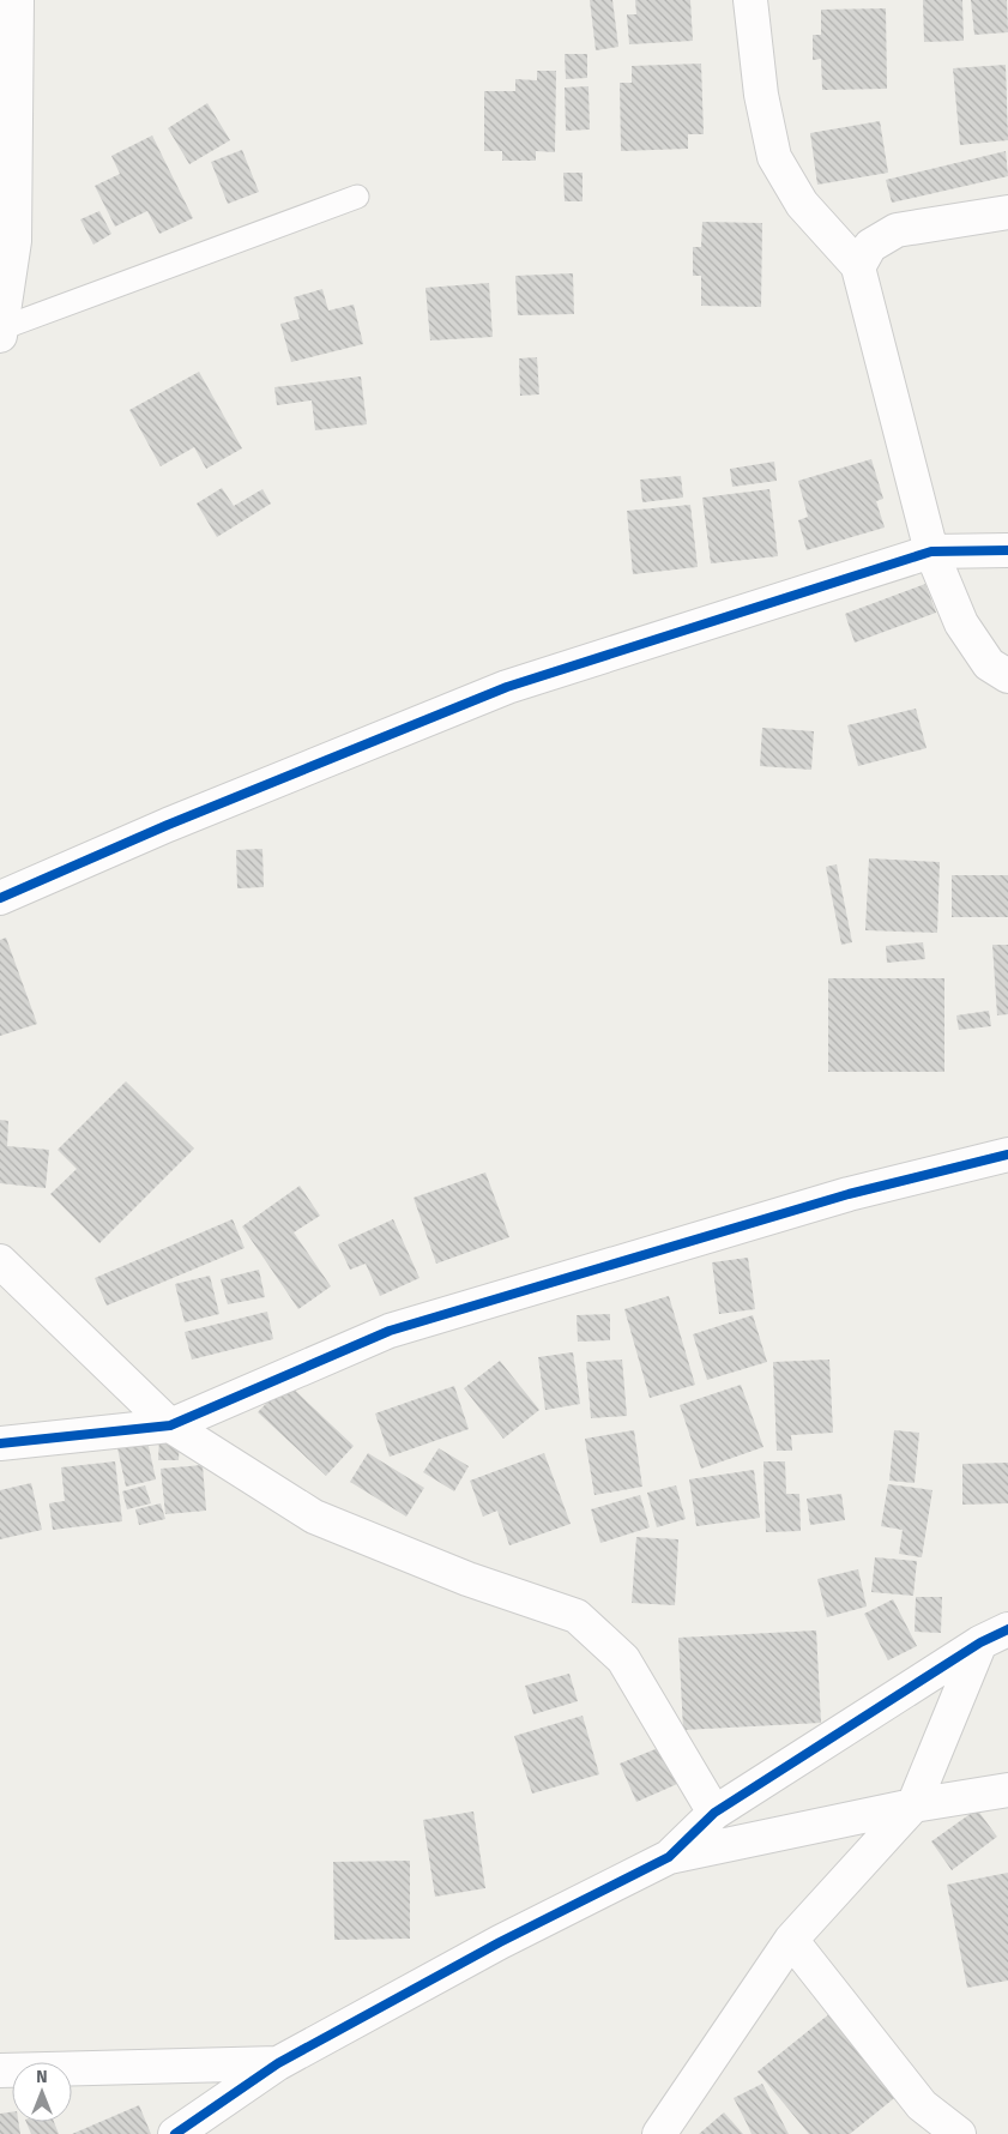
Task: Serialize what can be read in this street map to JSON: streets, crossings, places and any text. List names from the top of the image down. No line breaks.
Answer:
{"north":"top"}
